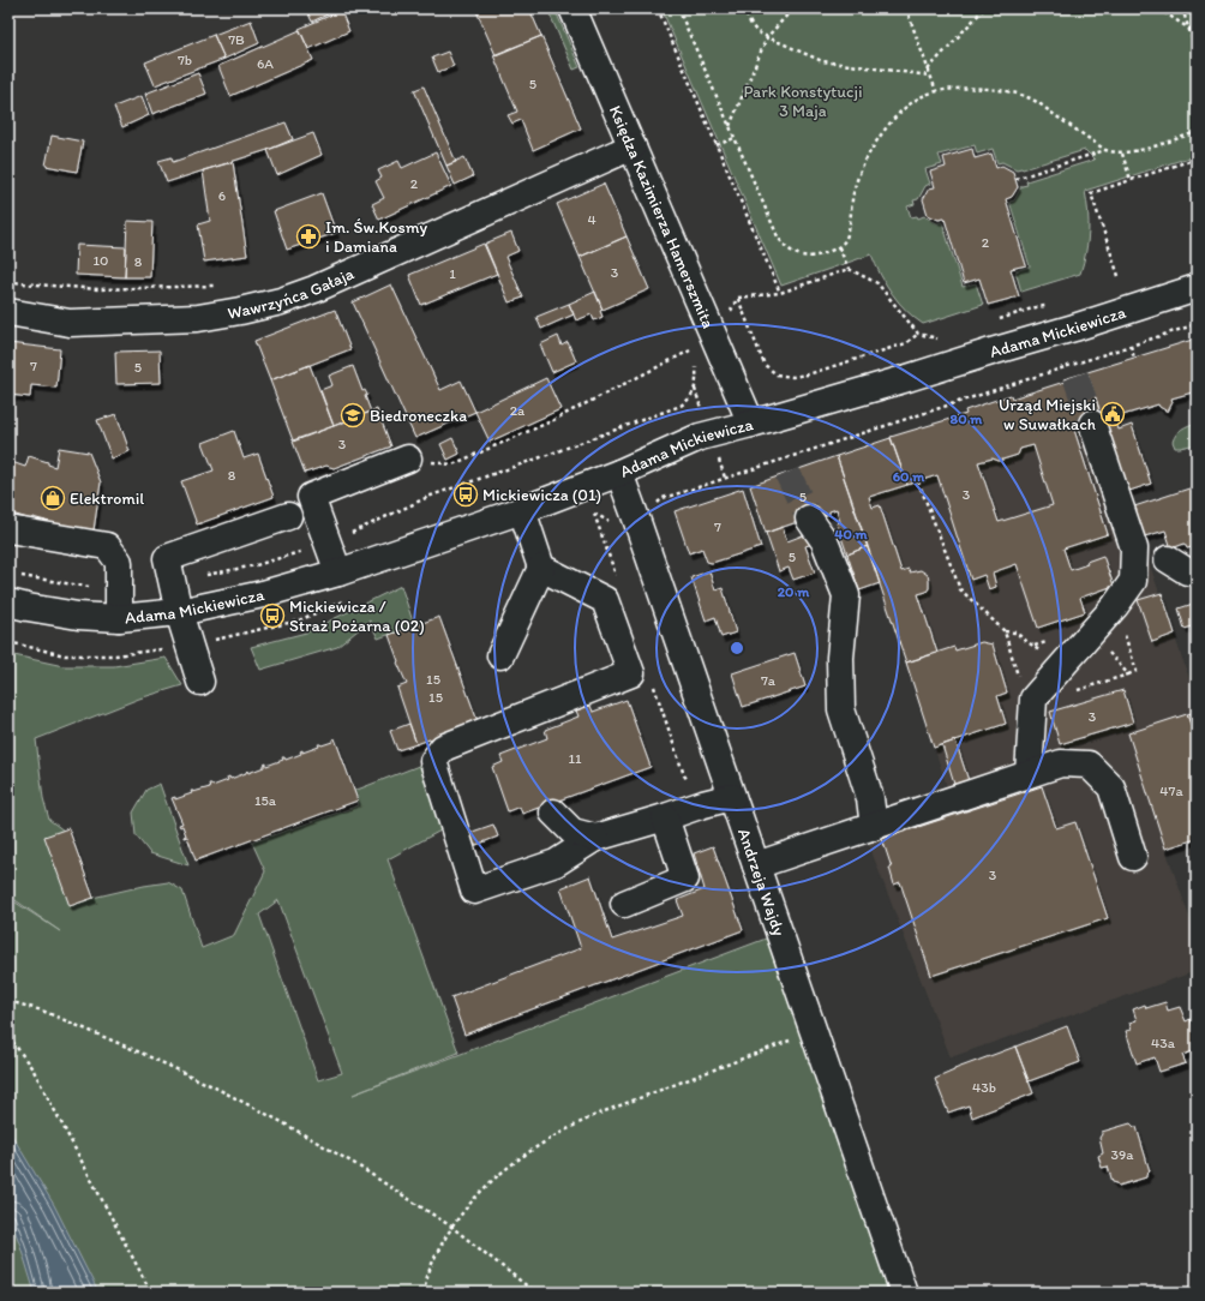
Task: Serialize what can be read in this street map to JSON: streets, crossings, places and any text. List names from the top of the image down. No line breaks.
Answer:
{"streets":{"street":["Księdza Kazimierza Hamerszmita","Wawrzyńca Gałaja","Adama Mickiewicza","Andrzeja Wajdy"]},"crossings":[["Księdza Kazimierza Hamerszmita","Wawrzyńca Gałaja"],["Księdza Kazimierza Hamerszmita","Adama Mickiewicza"],["Adama Mickiewicza","Andrzeja Wajdy"]],"parks":["Park Konstytucji 3 Maja"],"places":{"pharmacy":["Im. Św.Kosmy i Damiana"],"public building":["Urząd Miejski w Suwałkach"],"school or university":["Biedroneczka"],"bus stop":["Mickiewicza (01)","Mickiewicza / Straż Pożarna (02)"],"shop":["Elektromil"]},"house_numbers":["7B","7b","6A","5","2","6","4","2","10","8","3","1","7","5","2a","3","8","3","5","7","5","15","7a","15","3","11","47a","15a","3","43a","43b","39a"],"rings":["80 m","60 m","40 m","20 m"]}
